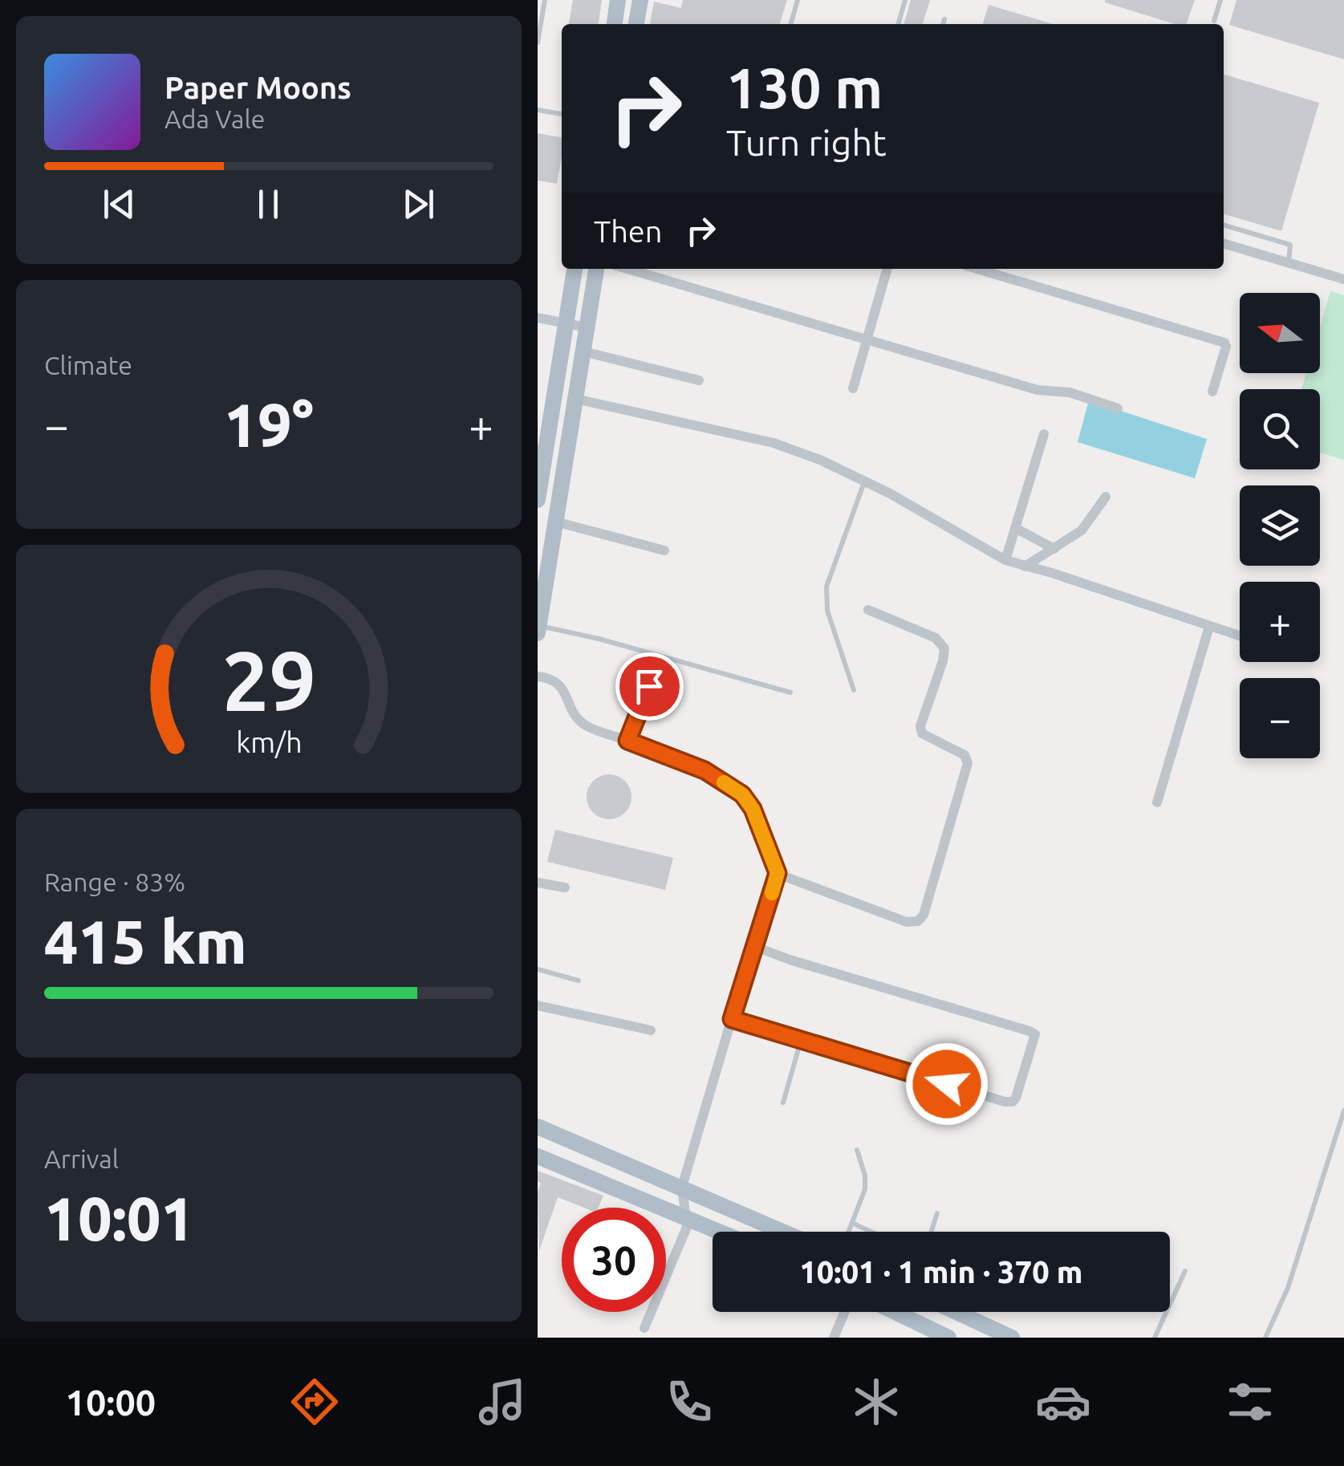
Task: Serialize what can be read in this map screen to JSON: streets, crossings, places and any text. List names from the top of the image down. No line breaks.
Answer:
{"north":"left","page":{"turn":["130 m","Turn right"],"song":["Paper Moons","Ada Vale"],"then":"Then","tile":["Climate",["Range · 83%","415 km"],["Arrival","10:01"]],"map_buttons":["+","−"],"heat":["−","19°","+"],"limit":"30","trip":"10:01 · 1 min · 370 m","tabs":"10:00","gauge":["29","km/h"]}}
